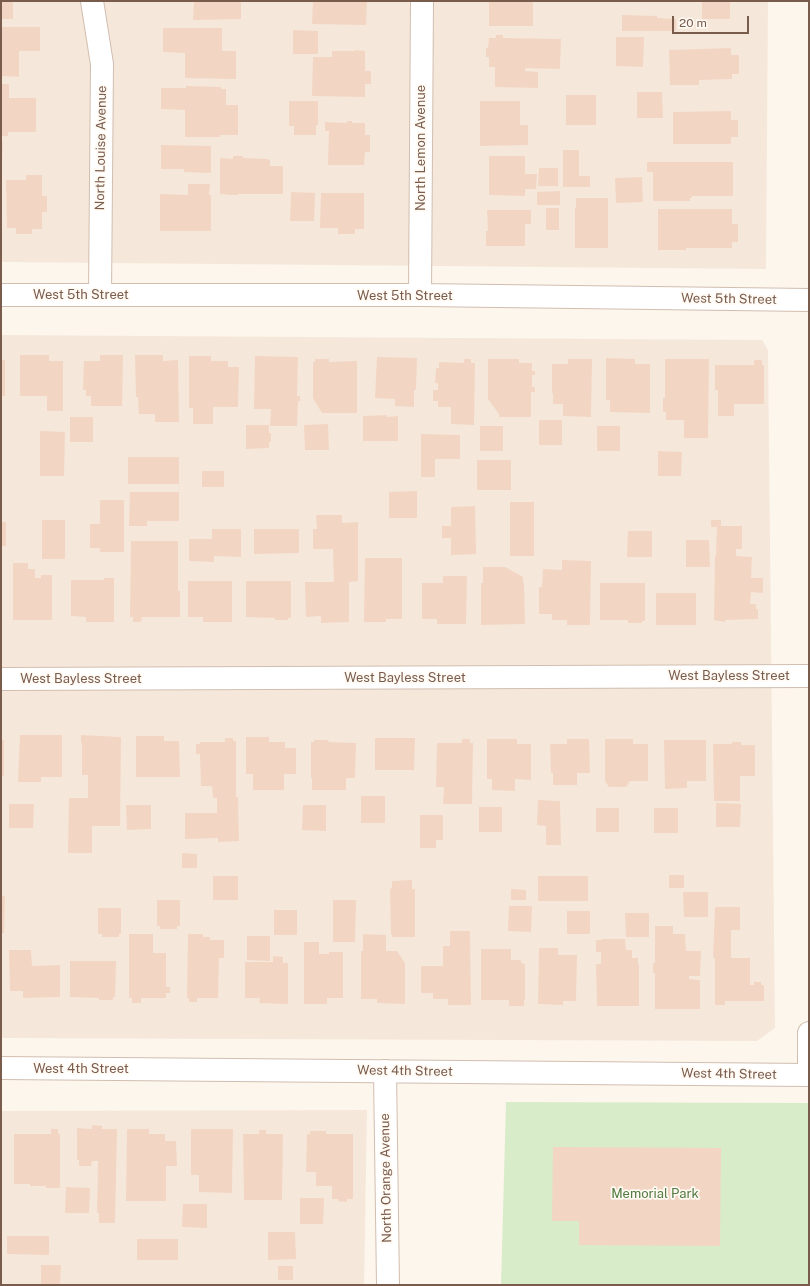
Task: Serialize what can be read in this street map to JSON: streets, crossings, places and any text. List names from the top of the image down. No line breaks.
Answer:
{"streets":{"street":["North Louise Avenue","North Lemon Avenue","West 5th Street","West Bayless Street","West 4th Street","North Orange Avenue"]},"crossings":[["North Louise Avenue","West 5th Street"],["North Lemon Avenue","West 5th Street"],["West 4th Street","North Orange Avenue"]],"parks":["Memorial Park"],"scale_bar":"20 m"}
